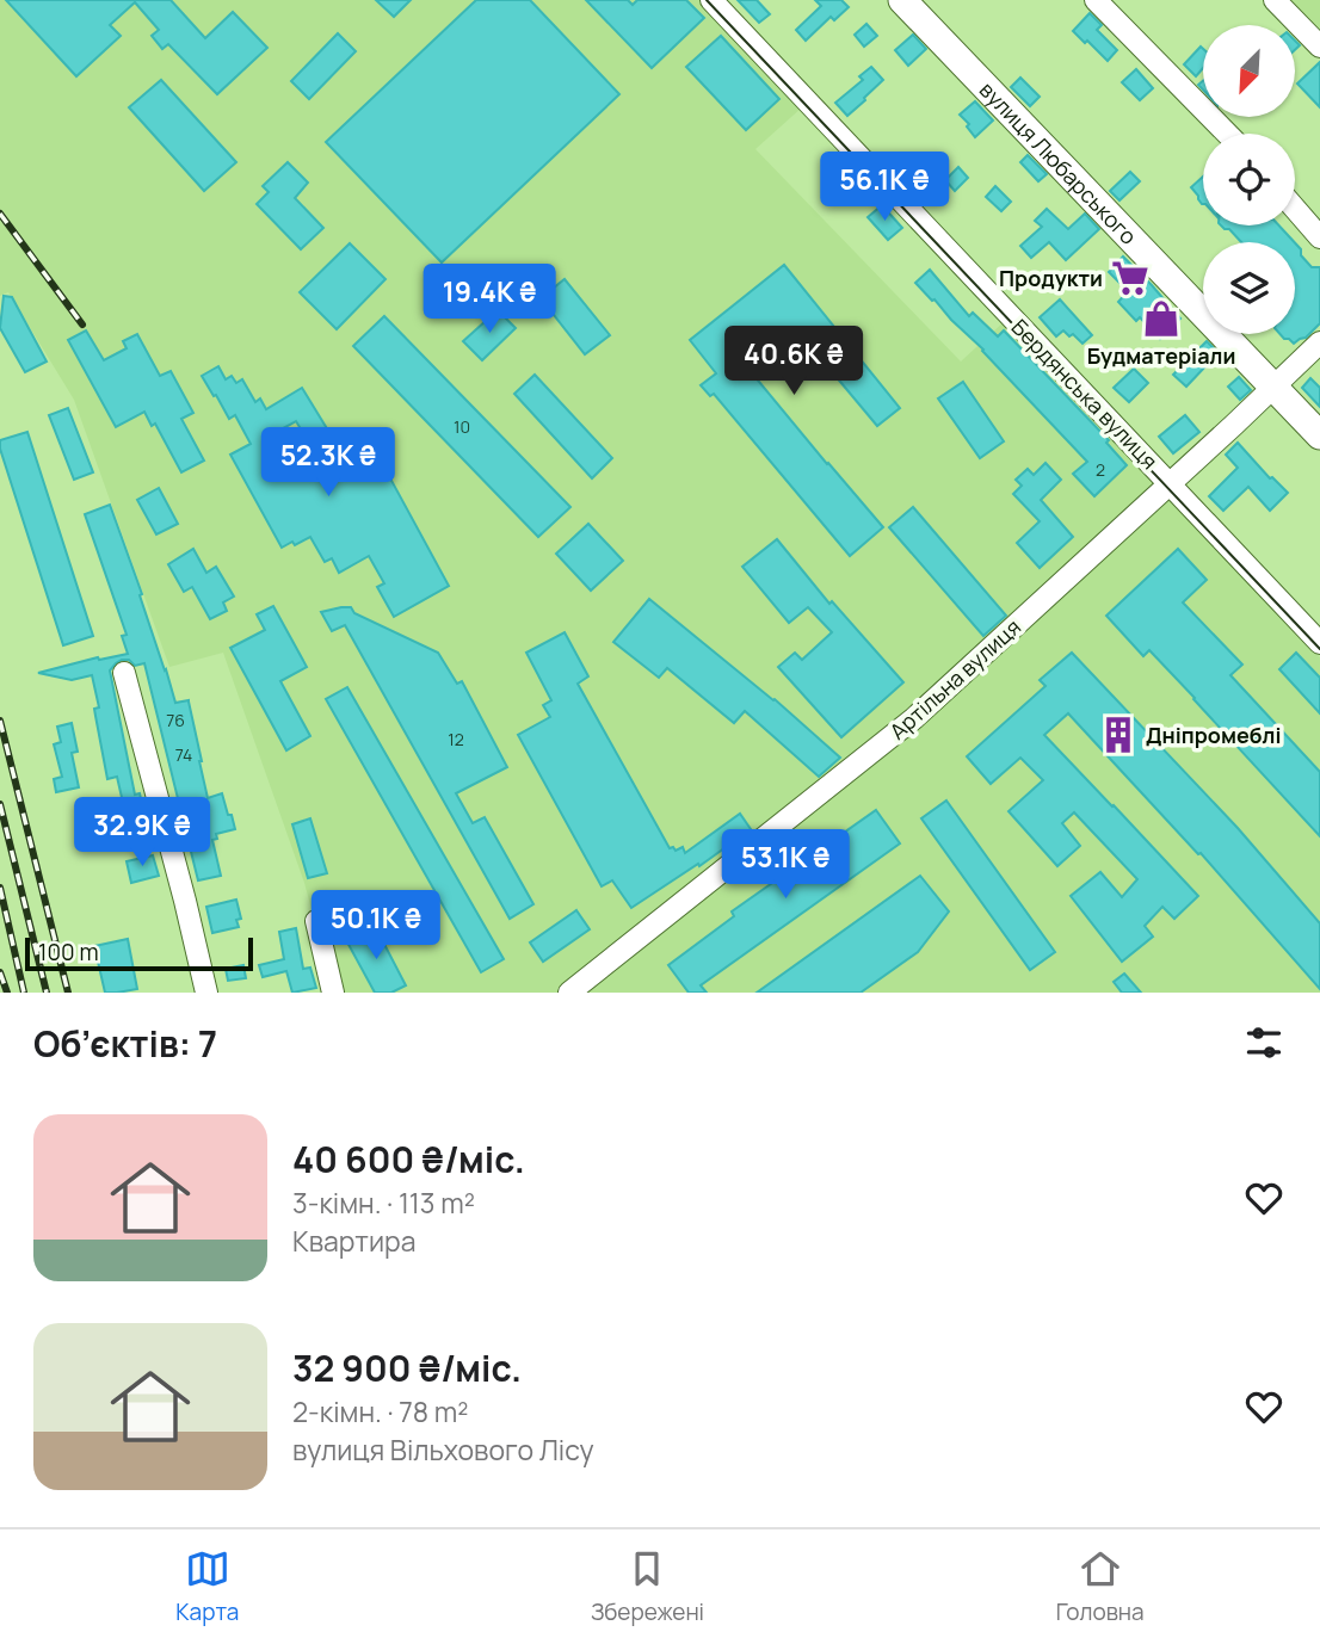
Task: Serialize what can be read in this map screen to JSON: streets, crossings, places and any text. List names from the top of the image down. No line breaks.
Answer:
{"streets":{"main road":["вулиця Любарського"],"street":["Бердянська вулиця","Артільна вулиця"]},"crossings":[["вулиця Любарського","Артільна вулиця"],["Бердянська вулиця","Артільна вулиця"]],"places":{"supermarket":["Продукти"],"shop":["Будматеріали"],"building":["Дніпромеблі"]},"house_numbers":["10","2","76","12","74"],"scale_bar":"100 m","north":"bottom left","page":{"price":["56.1K ₴","19.4K ₴","40.6K ₴","52.3K ₴","32.9K ₴","53.1K ₴","50.1K ₴"],"scale":"100 m","heading":"Об’єктів: 7","list":[{"name":"40 600 ₴/міс.","note":"3-кімн. · 113 m² · Квартира"},{"name":"32 900 ₴/міс.","note":"2-кімн. · 78 m² · вулиця Вільхового Лісу"}],"tabs":["Карта","Збережені","Головна"]}}
